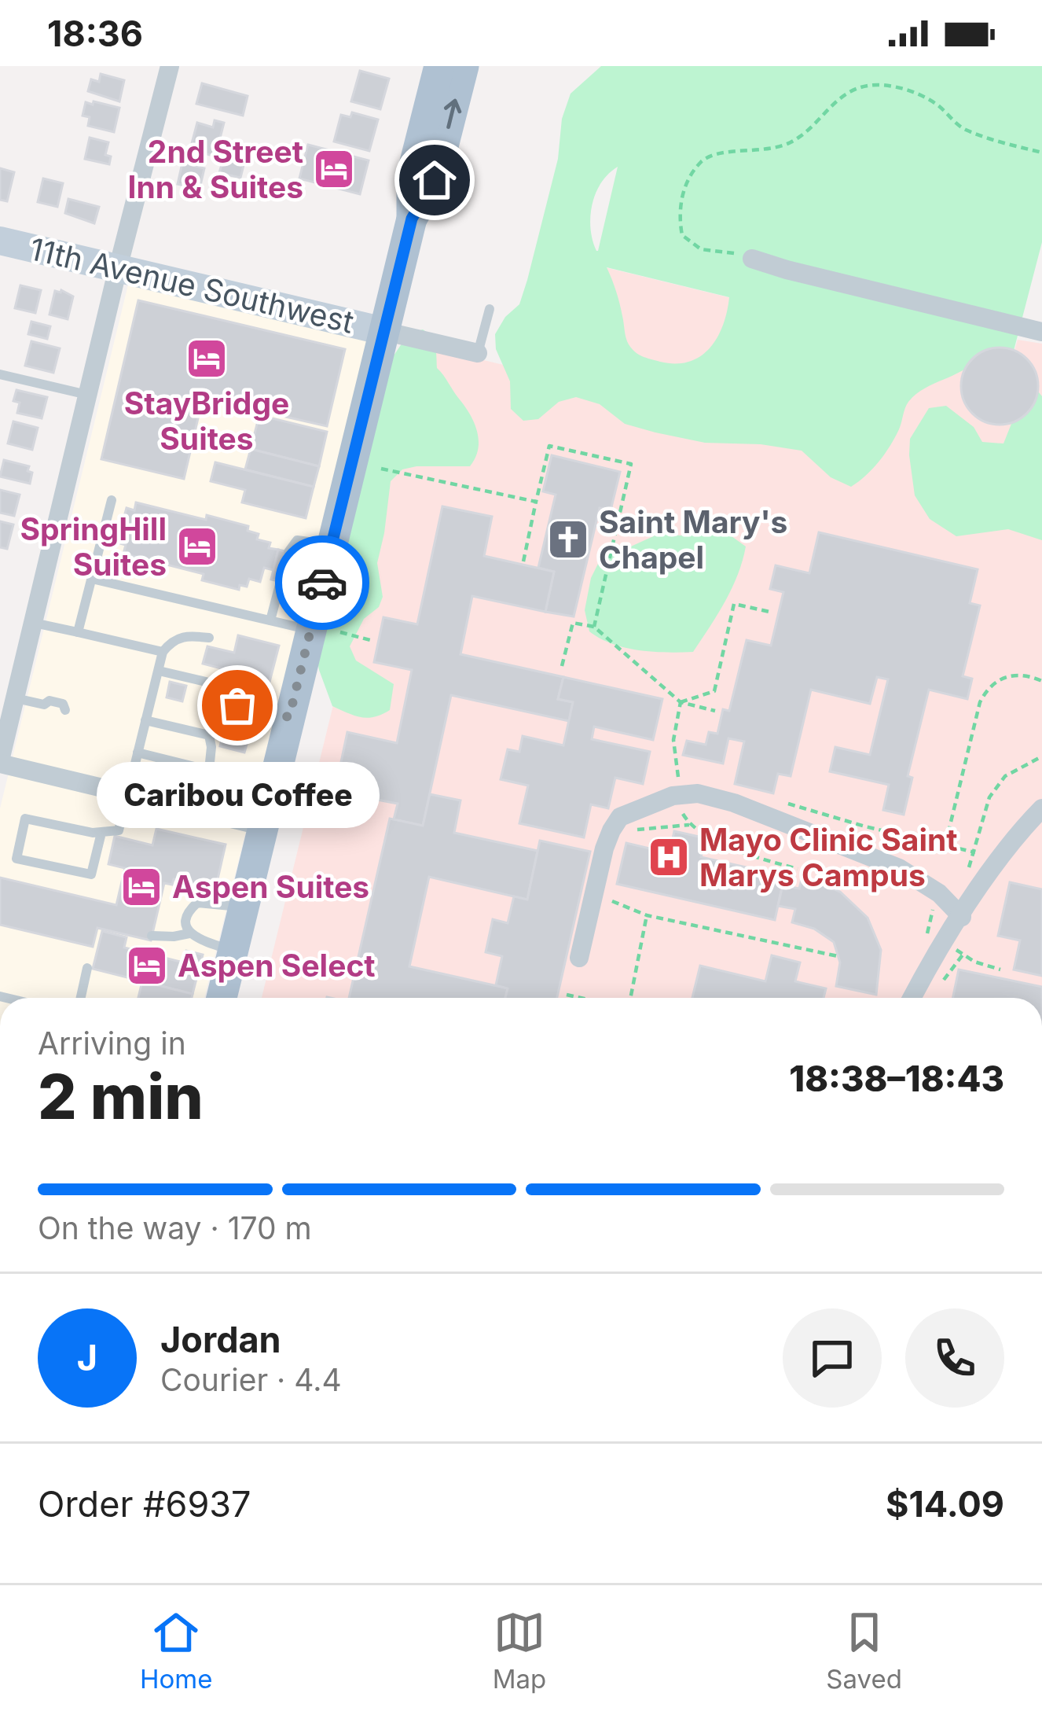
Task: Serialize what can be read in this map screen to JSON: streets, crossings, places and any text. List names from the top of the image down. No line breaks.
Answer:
{"streets":{"main road":["11th Avenue Southwest"]},"places":{"hotel":["2nd Street Inn & Suites","StayBridge Suites","SpringHill Suites","Aspen Suites","Aspen Select"],"church":["Saint Mary's Chapel"],"other":["Caribou Coffee"],"hospital":["Mayo Clinic Saint Marys Campus"]},"page":{"status":"18:36","bubble":"Caribou Coffee","heading":["2 min","Arriving in","18:38–18:43"],"panel":["Jordan","Courier · 4.4","Order #6937","$14.09"],"bar":"On the way · 170 m","round":"J","tabs":["Home","Map","Saved"]}}
